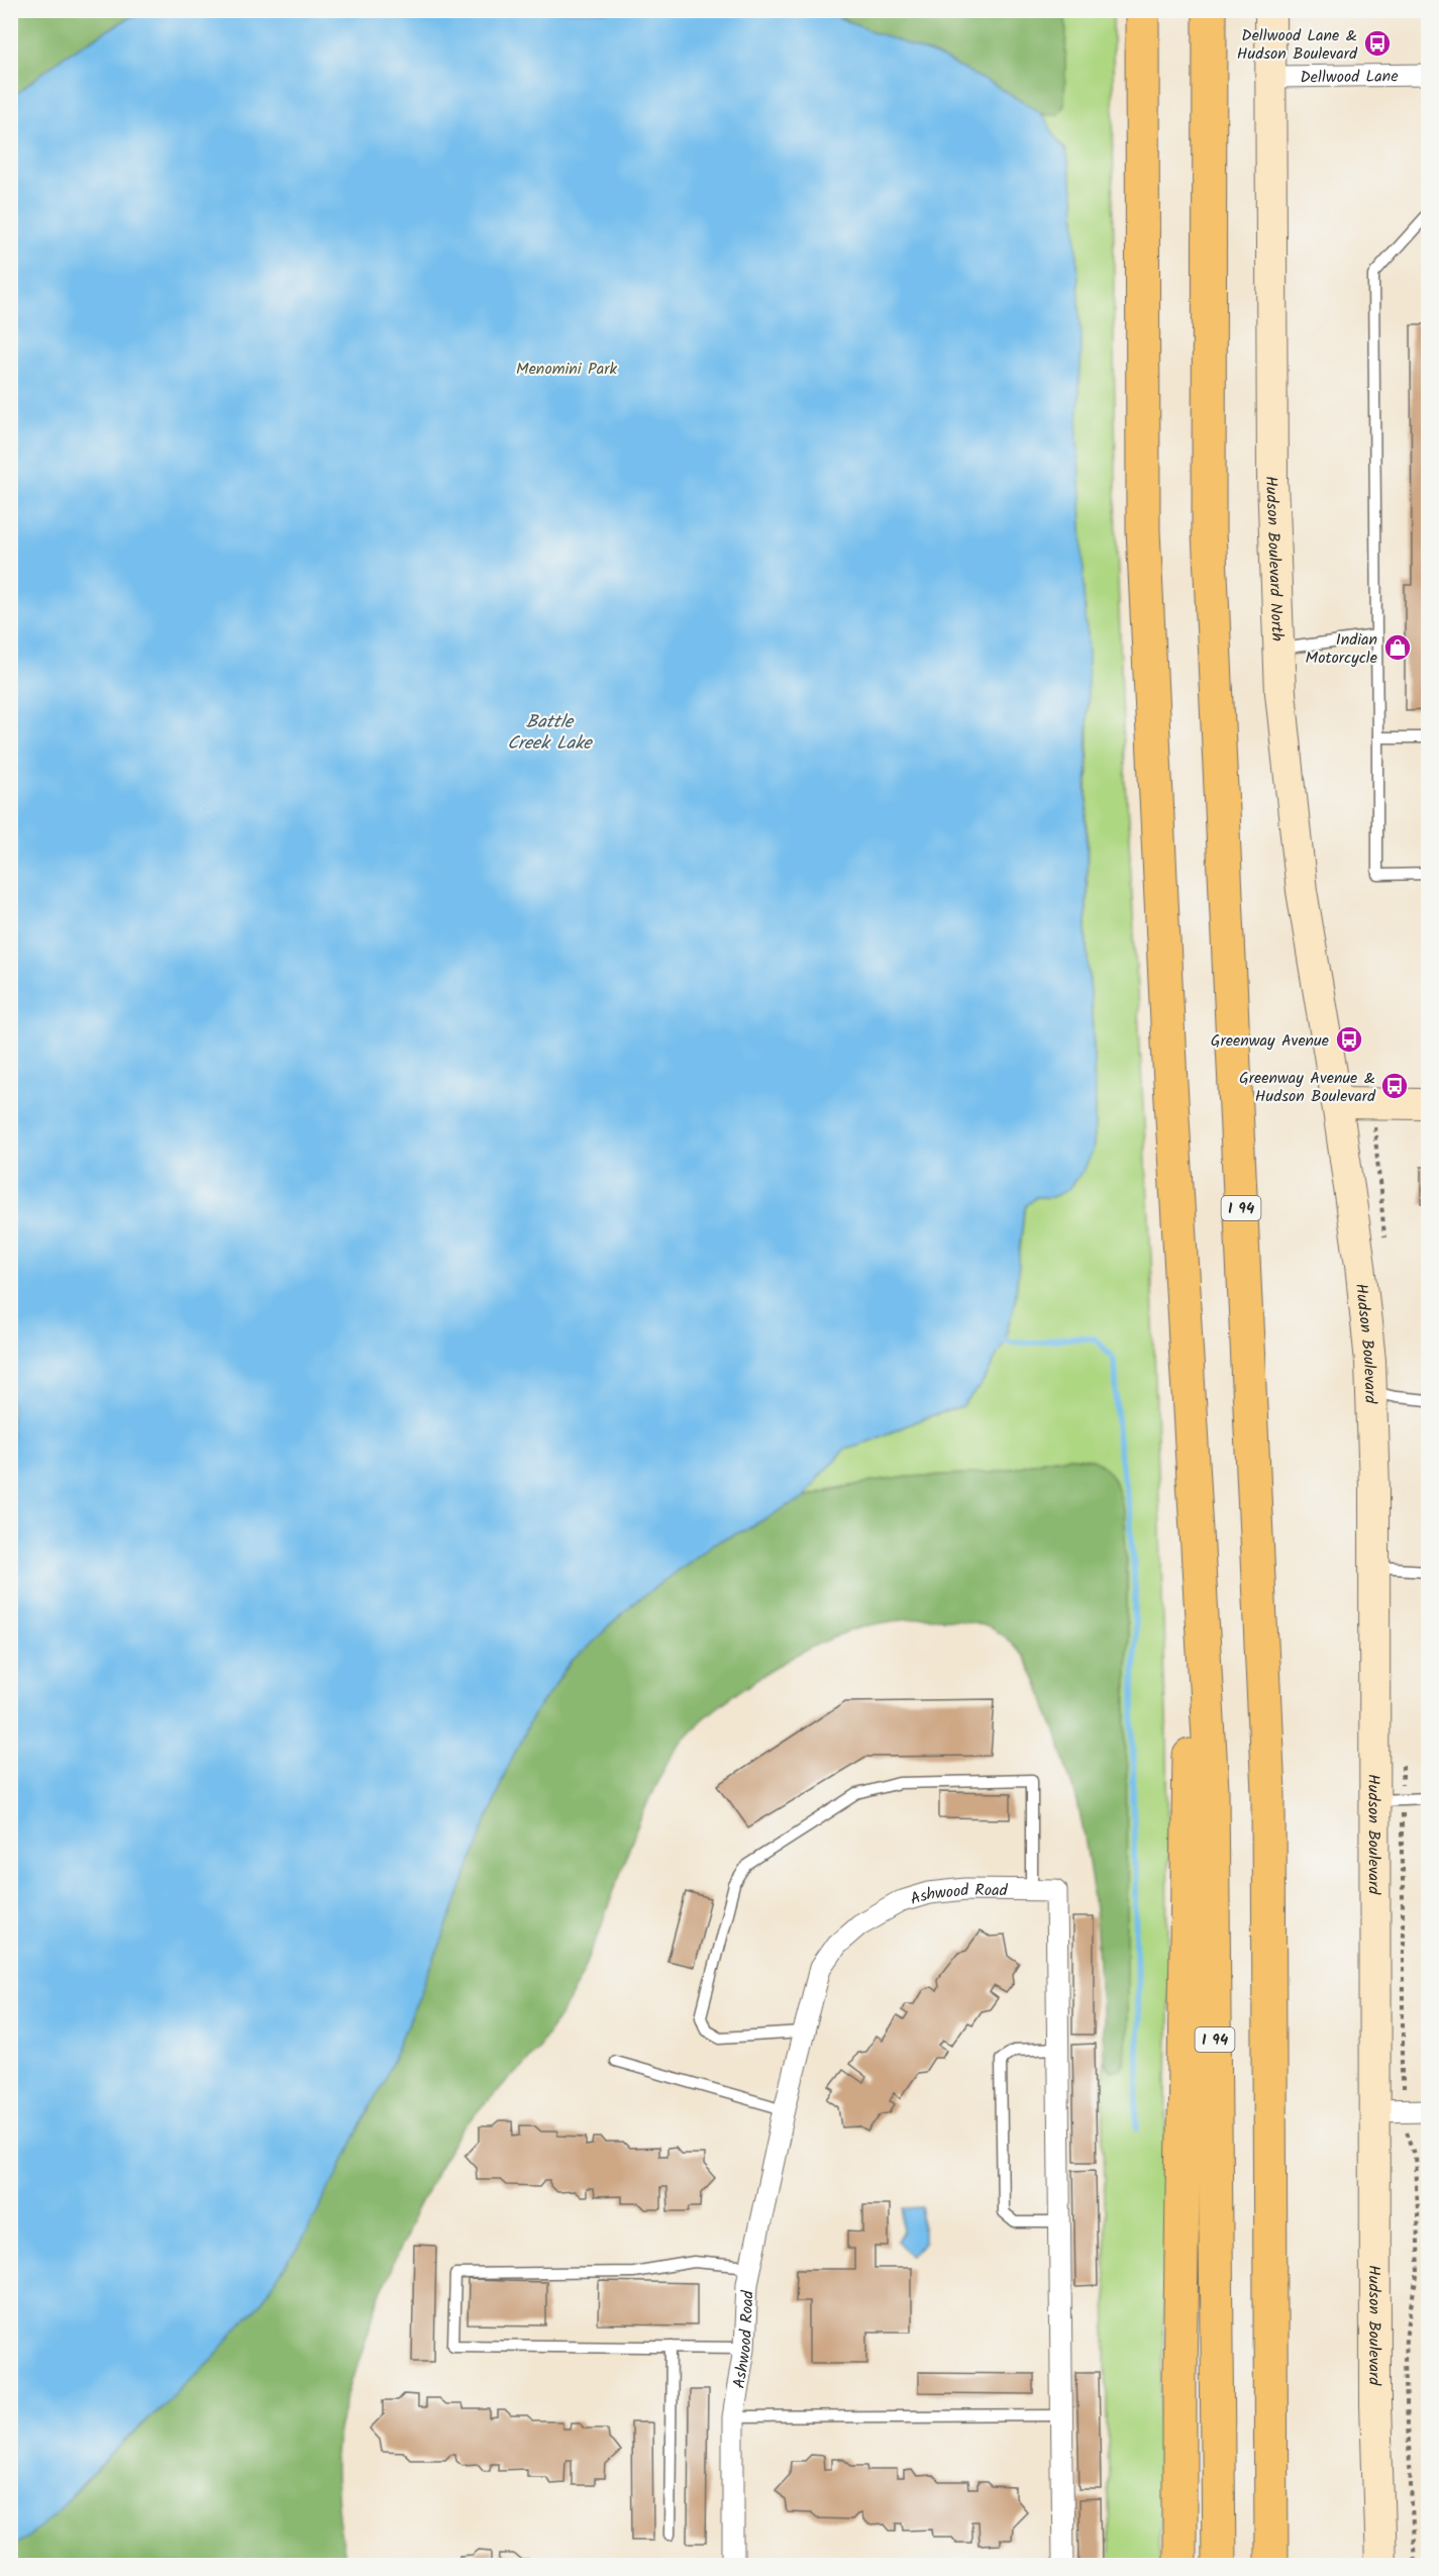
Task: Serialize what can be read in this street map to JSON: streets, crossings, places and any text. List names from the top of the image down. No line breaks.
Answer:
{"streets":{"highway":["I 94"],"street":["Dellwood Lane","Hudson Boulevard North","Hudson Boulevard","Ashwood Road"]},"crossings":[["Dellwood Lane","Hudson Boulevard North"],["Hudson Boulevard North","Hudson Boulevard"]],"water":["Battle Creek Lake"],"parks":["Menomini Park"],"places":{"bus stop":["Dellwood Lane & Hudson Boulevard","Greenway Avenue","Greenway Avenue & Hudson Boulevard"],"shop":["Indian Motorcycle"]}}
